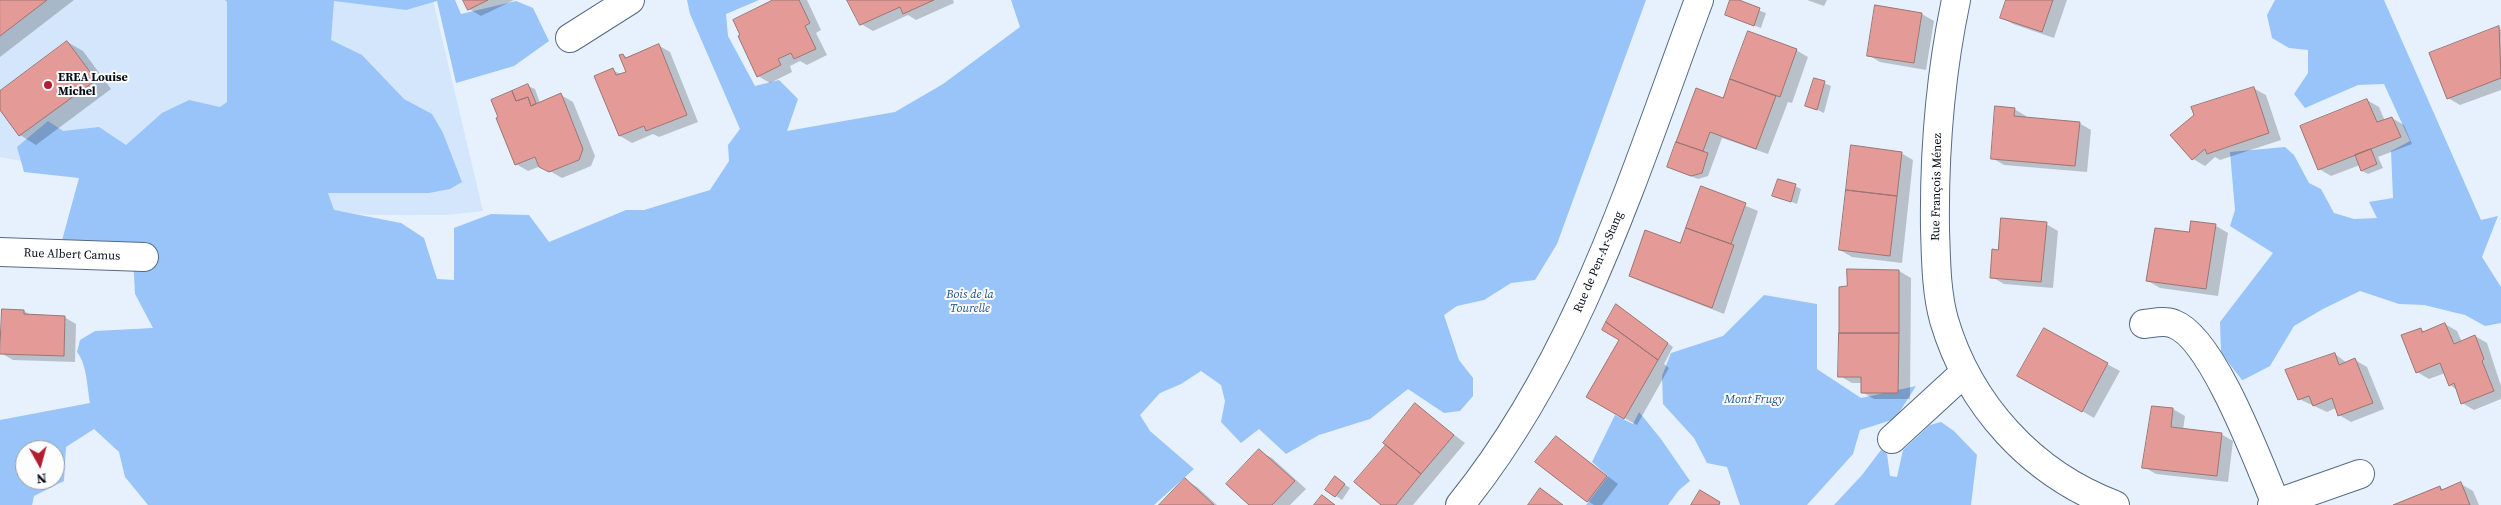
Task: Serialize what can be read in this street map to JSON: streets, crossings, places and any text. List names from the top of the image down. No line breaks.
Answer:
{"streets":{"street":["Rue François Ménez","Rue Albert Camus","Rue de Pen-Ar-Stang"]},"parks":["Bois de la Tourelle","Mont Frugy"],"places":["EREA Louise Michel"],"north":"bottom"}
